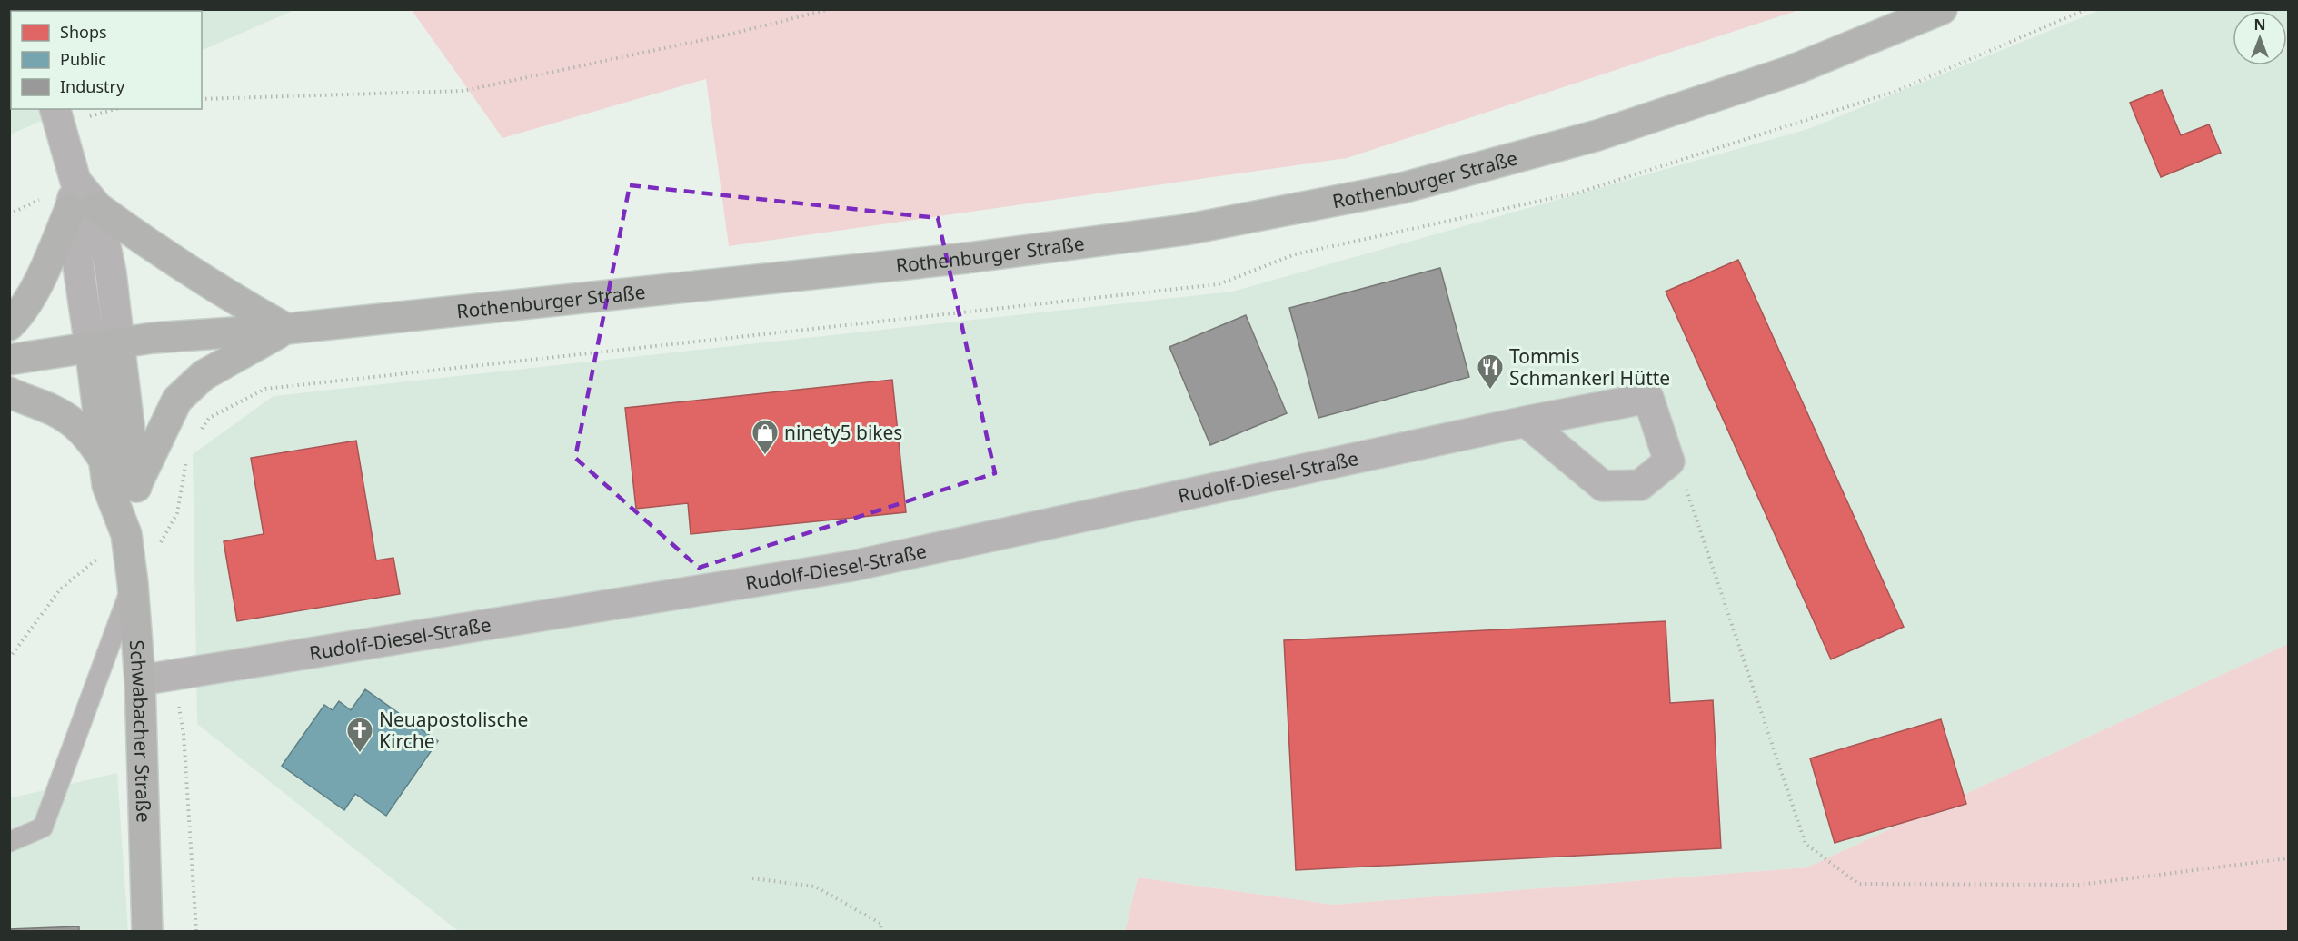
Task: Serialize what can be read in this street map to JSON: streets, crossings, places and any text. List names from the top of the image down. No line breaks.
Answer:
{"streets":{"main road":["Rothenburger Straße","Schwabacher Straße"],"street":["Rudolf-Diesel-Straße"]},"crossings":[["Rothenburger Straße","Schwabacher Straße"],["Rudolf-Diesel-Straße","Schwabacher Straße"]],"places":{"restaurant":["Tommis Schmankerl Hütte"],"shop":["ninety5 bikes"],"church":["Neuapostolische Kirche"]},"legend":["Shops","Public","Industry"],"north":"top"}
